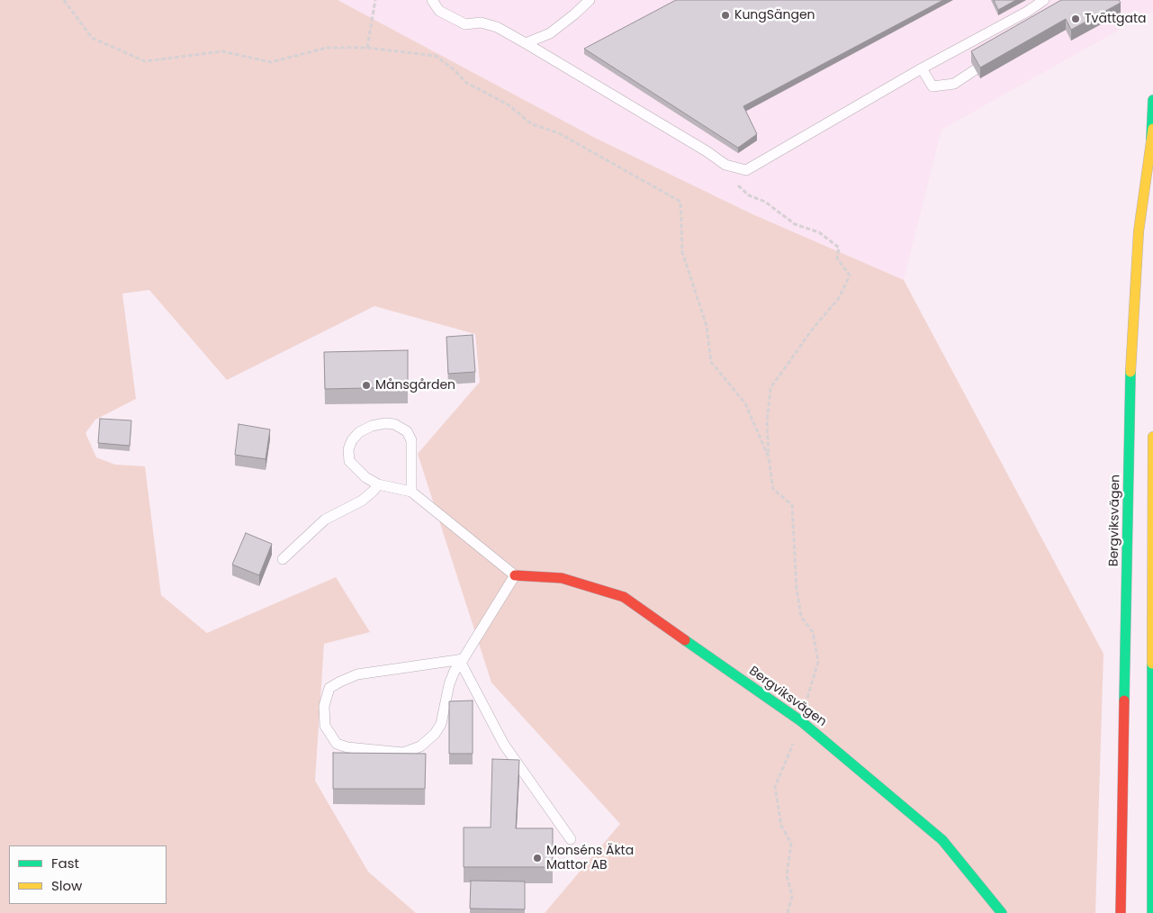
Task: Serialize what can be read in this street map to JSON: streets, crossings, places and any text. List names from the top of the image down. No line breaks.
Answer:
{"streets":{"street":["Bergviksvägen"]},"places":["KungSängen","Tvättgata","Månsgården","Monséns Äkta Mattor AB"],"legend":["Fast","Slow"]}
